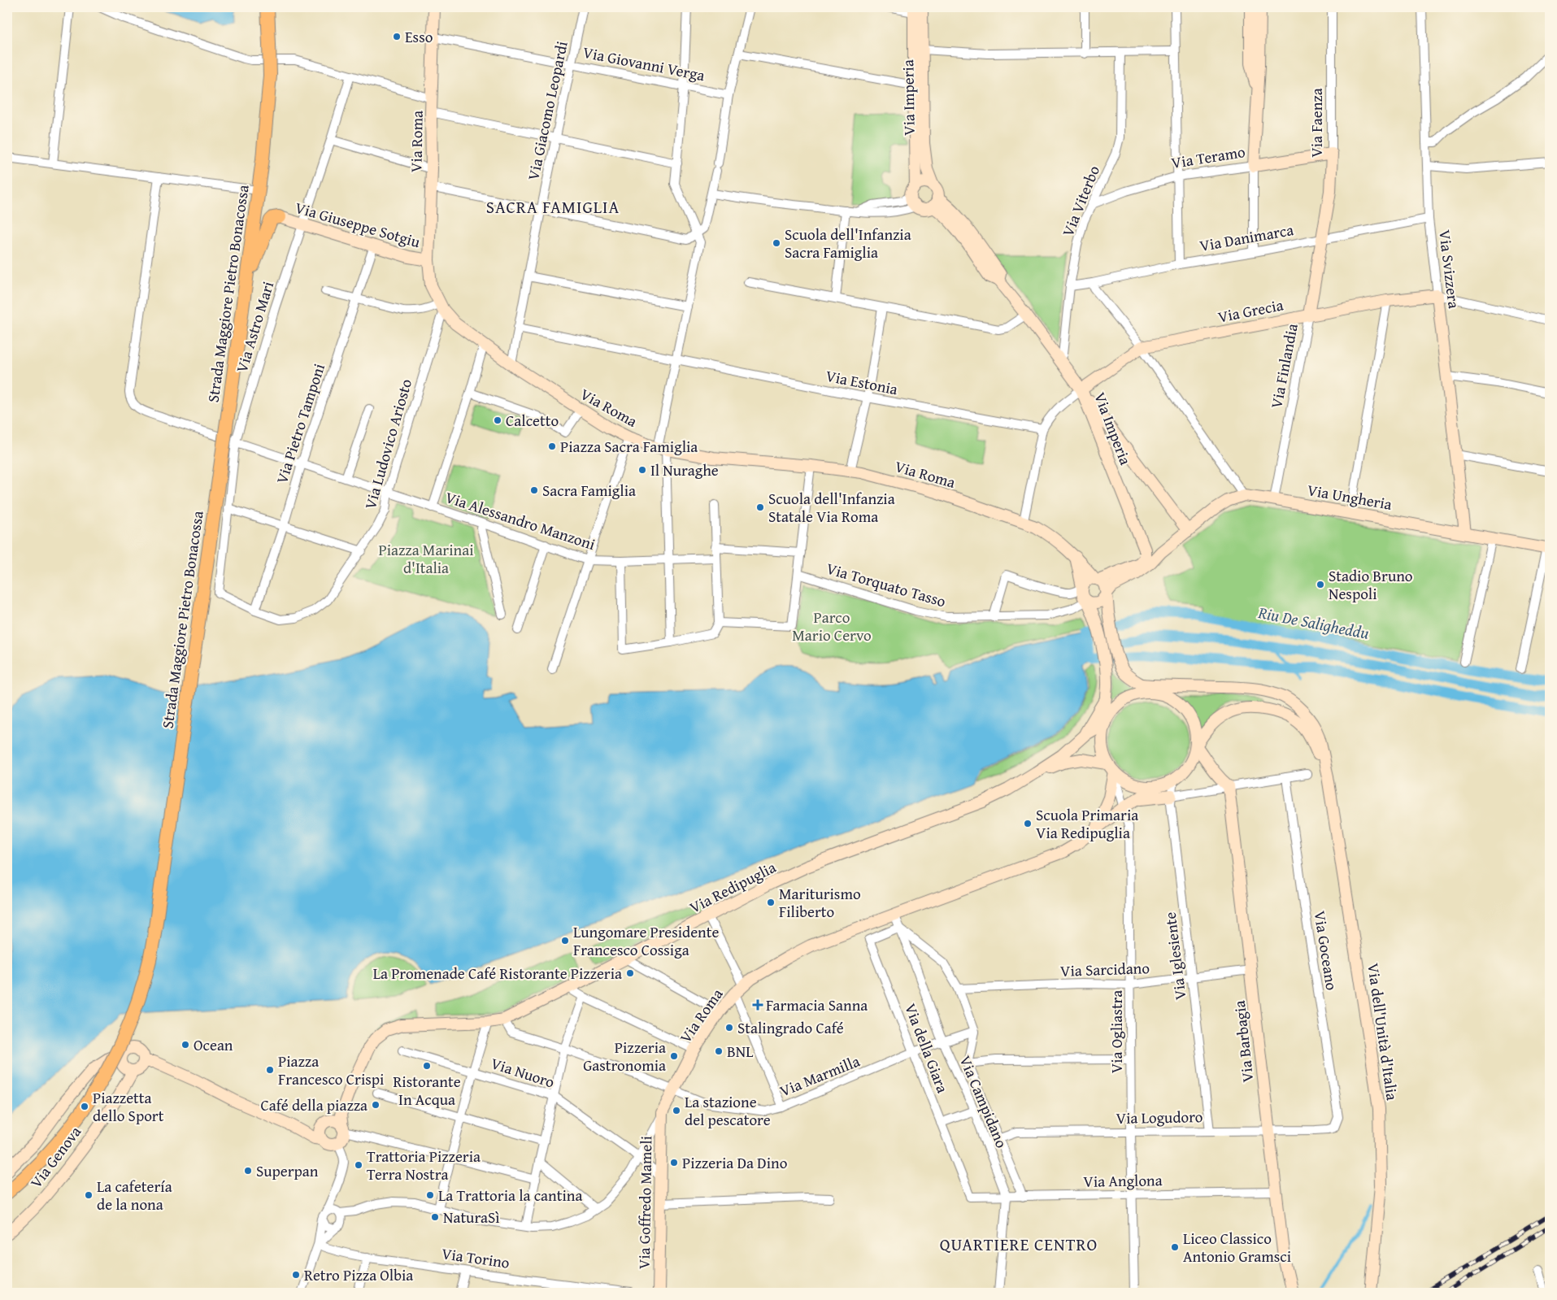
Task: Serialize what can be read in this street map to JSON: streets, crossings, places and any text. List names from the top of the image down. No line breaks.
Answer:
{"streets":{"main road":["Strada Maggiore Pietro Bonacossa"],"street":["Via Giovanni Verga","Via Imperia","Via Giacomo Leopardi","Via Faenza","Via Roma","Via Teramo","Via Viterbo","Via Giuseppe Sotgiu","Via Danimarca","Via Svizzera","Via Grecia","Via Astro Mari","Via Finlandia","Via Estonia","Via Pietro Tamponi","Via Ludovico Ariosto","Via Ungheria","Via Alessandro Manzoni","Via Torquato Tasso","Via Redipuglia","Via Goceano","Via Iglesiente","Via Sarcidano","Via Ogliastra","Via dell'Unità d'Italia","Via Barbagia","Via della Giara","Via Nuoro","Via Marmilla","Via Campidano","Via Logudoro","Via Genova","Via Anglona","Via Goffredo Mameli","Via Torino"]},"crossings":[["Via Giovanni Verga","Via Giacomo Leopardi"],["Via Giovanni Verga","Via Roma"],["Via Imperia","Via Viterbo"],["Via Imperia","Via Grecia"],["Via Giacomo Leopardi","Via Roma"],["Via Giacomo Leopardi","Via Estonia"],["Via Faenza","Via Teramo"],["Via Faenza","Via Danimarca"],["Via Faenza","Via Finlandia"],["Via Roma","Via Giuseppe Sotgiu"],["Via Roma","Via Ludovico Ariosto"],["Via Roma","Via Ungheria"],["Via Roma","Via Torquato Tasso"],["Via Roma","Via Redipuglia"],["Via Roma","Via Iglesiente"],["Via Roma","Via Ogliastra"],["Via Roma","Via dell'Unità d'Italia"],["Via Roma","Via Nuoro"],["Via Roma","Via Marmilla"],["Via Roma","Via Campidano"],["Via Roma","Via Goffredo Mameli"],["Via Teramo","Via Viterbo"],["Via Viterbo","Via Danimarca"],["Via Giuseppe Sotgiu","Via Astro Mari"],["Via Giuseppe Sotgiu","Via Pietro Tamponi"],["Via Danimarca","Via Svizzera"],["Via Danimarca","Via Finlandia"],["Via Svizzera","Via Grecia"],["Via Svizzera","Via Ungheria"],["Via Grecia","Via Finlandia"],["Via Astro Mari","Via Ludovico Ariosto"],["Via Astro Mari","Via Alessandro Manzoni"],["Via Finlandia","Via Ungheria"],["Via Pietro Tamponi","Via Ludovico Ariosto"],["Via Pietro Tamponi","Via Alessandro Manzoni"],["Via Ludovico Ariosto","Via Alessandro Manzoni"],["Via Ungheria","Via Torquato Tasso"],["Via Redipuglia","Via Iglesiente"],["Via Redipuglia","Via Ogliastra"],["Via Redipuglia","Via dell'Unità d'Italia"],["Via Redipuglia","Via Marmilla"],["Via Goceano","Via Logudoro"],["Via Iglesiente","Via Sarcidano"],["Via Iglesiente","Via Ogliastra"],["Via Iglesiente","Via dell'Unità d'Italia"],["Via Iglesiente","Via Logudoro"],["Via Sarcidano","Via Ogliastra"],["Via Sarcidano","Via Barbagia"],["Via Sarcidano","Via Campidano"],["Via Ogliastra","Via dell'Unità d'Italia"],["Via Ogliastra","Via Logudoro"],["Via Ogliastra","Via Anglona"],["Via Barbagia","Via Logudoro"],["Via Barbagia","Via Anglona"],["Via della Giara","Via Marmilla"],["Via della Giara","Via Campidano"],["Via della Giara","Via Anglona"],["Via Nuoro","Via Goffredo Mameli"],["Via Marmilla","Via Campidano"],["Via Campidano","Via Logudoro"],["Via Campidano","Via Anglona"]],"districts":["SACRA FAMIGLIA","QUARTIERE CENTRO"],"water":["Riu De Saligheddu"],"parks":["Piazza Marinai d'Italia","Parco Mario Cervo"],"places":{"other":["Esso","Scuola dell'Infanzia Sacra Famiglia","Calcetto","Piazza Sacra Famiglia","Il Nuraghe","Sacra Famiglia","Scuola dell'Infanzia Statale Via Roma","Stadio Bruno Nespoli","Scuola Primaria Via Redipuglia","Mariturismo Filiberto","Lungomare Presidente Francesco Cossiga","La Promenade Café Ristorante Pizzeria","Stalingrado Café","Ocean","BNL","Pizzeria Gastronomia","Ristorante In Acqua","Piazza Francesco Crispi","Café della piazza","Piazzetta dello Sport","La stazione del pescatore","Pizzeria Da Dino","Trattoria Pizzeria Terra Nostra","Superpan","La cafetería de la nona","La Trattoria la cantina","NaturaSì","Liceo Classico Antonio Gramsci","Retro Pizza Olbia"],"health":["Farmacia Sanna"]}}
